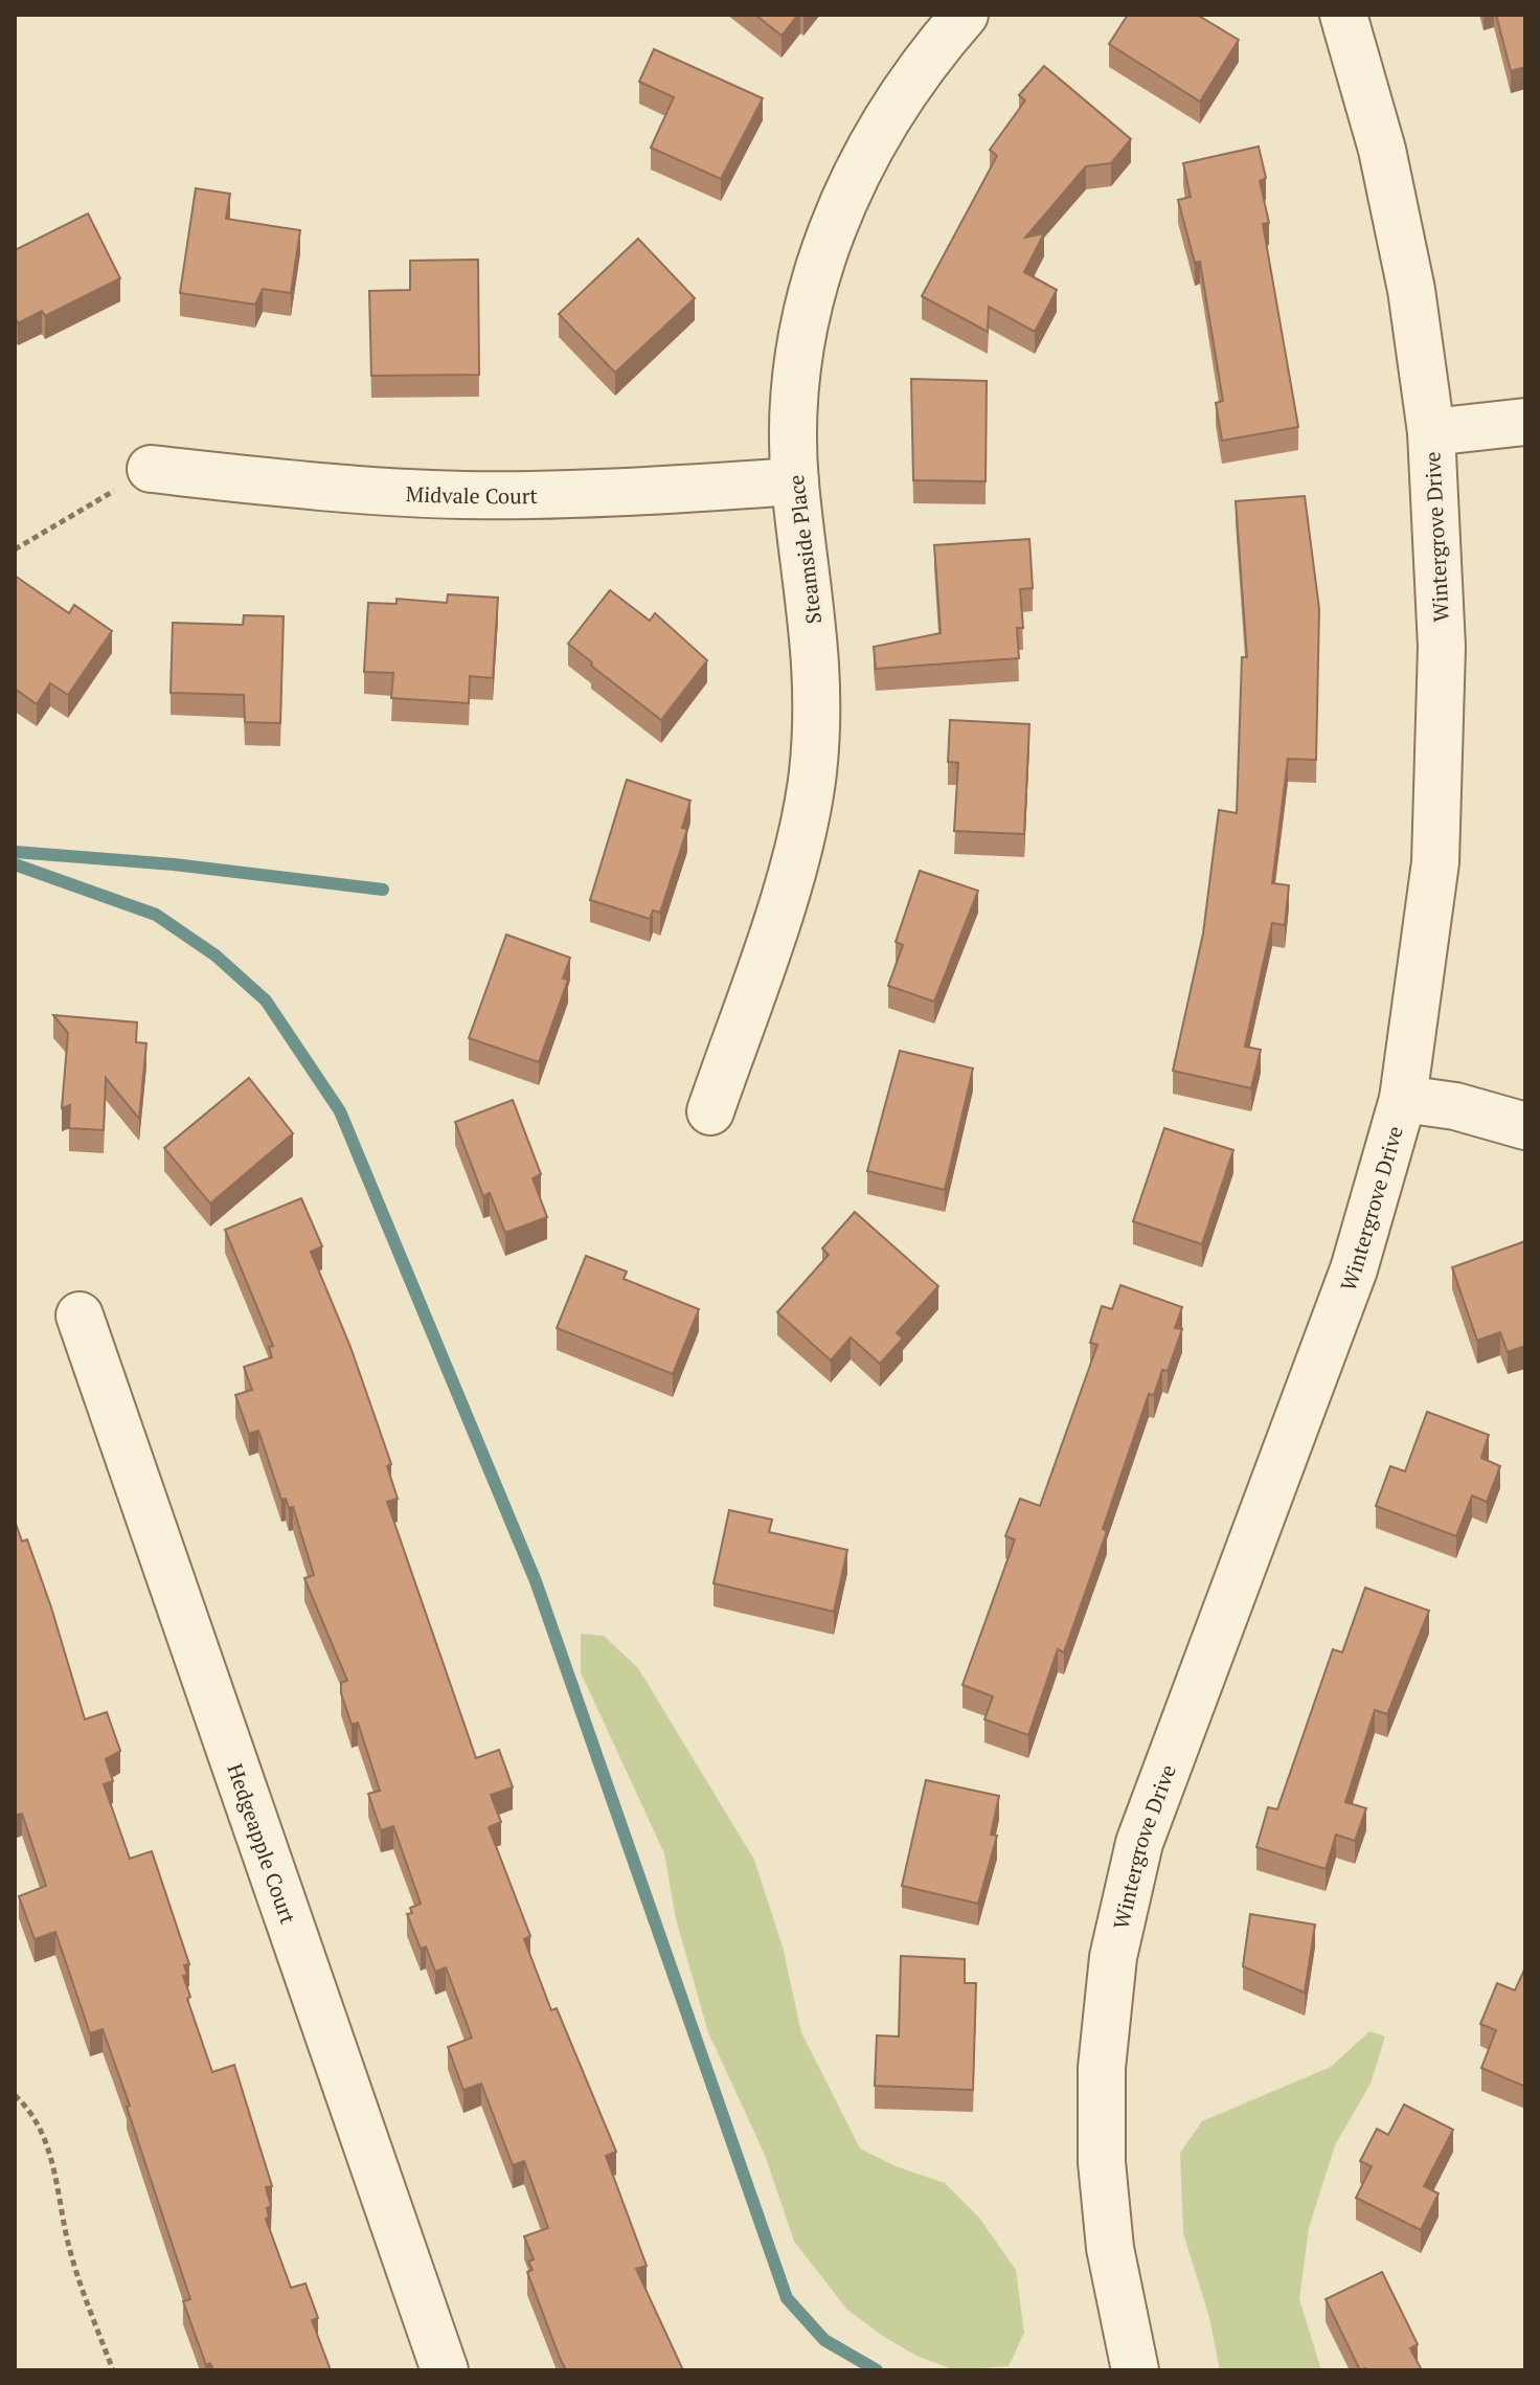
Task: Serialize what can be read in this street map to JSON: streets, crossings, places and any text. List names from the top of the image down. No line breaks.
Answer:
{"streets":{"street":["Midvale Court","Wintergrove Drive","Steamside Place","Hedgeapple Court"]},"crossings":[["Midvale Court","Steamside Place"]]}
